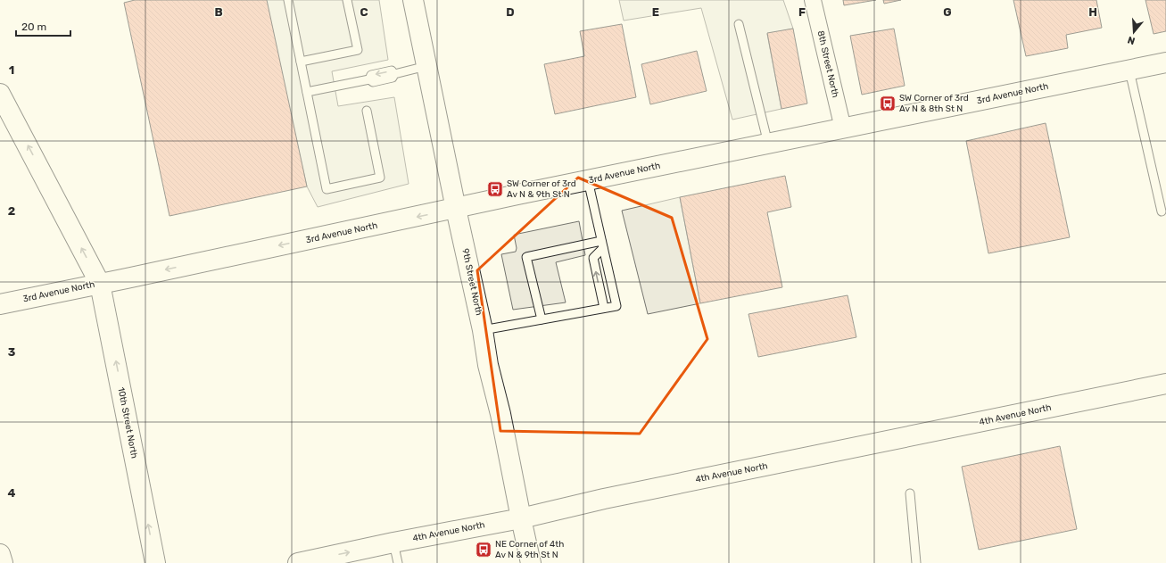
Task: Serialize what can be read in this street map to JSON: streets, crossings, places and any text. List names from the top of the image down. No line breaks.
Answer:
{"streets":{"main road":["3rd Avenue North","9th Street North","4th Avenue North","10th Street North"],"street":["8th Street North"]},"crossings":[["8th Street North","3rd Avenue North"],["3rd Avenue North","9th Street North"],["3rd Avenue North","10th Street North"],["9th Street North","4th Avenue North"]],"one_way":["10th Street North"],"places":{"bus stop":["SW Corner of 3rd Av N & 8th St N","SW Corner of 3rd Av N & 9th St N","NE Corner of 4th Av N & 9th St N"]},"scale_bar":"20 m","north":"bottom","grid":{"columns":["B","C","D","E","F","G","H"],"rows":["1","2","3","4"]}}
